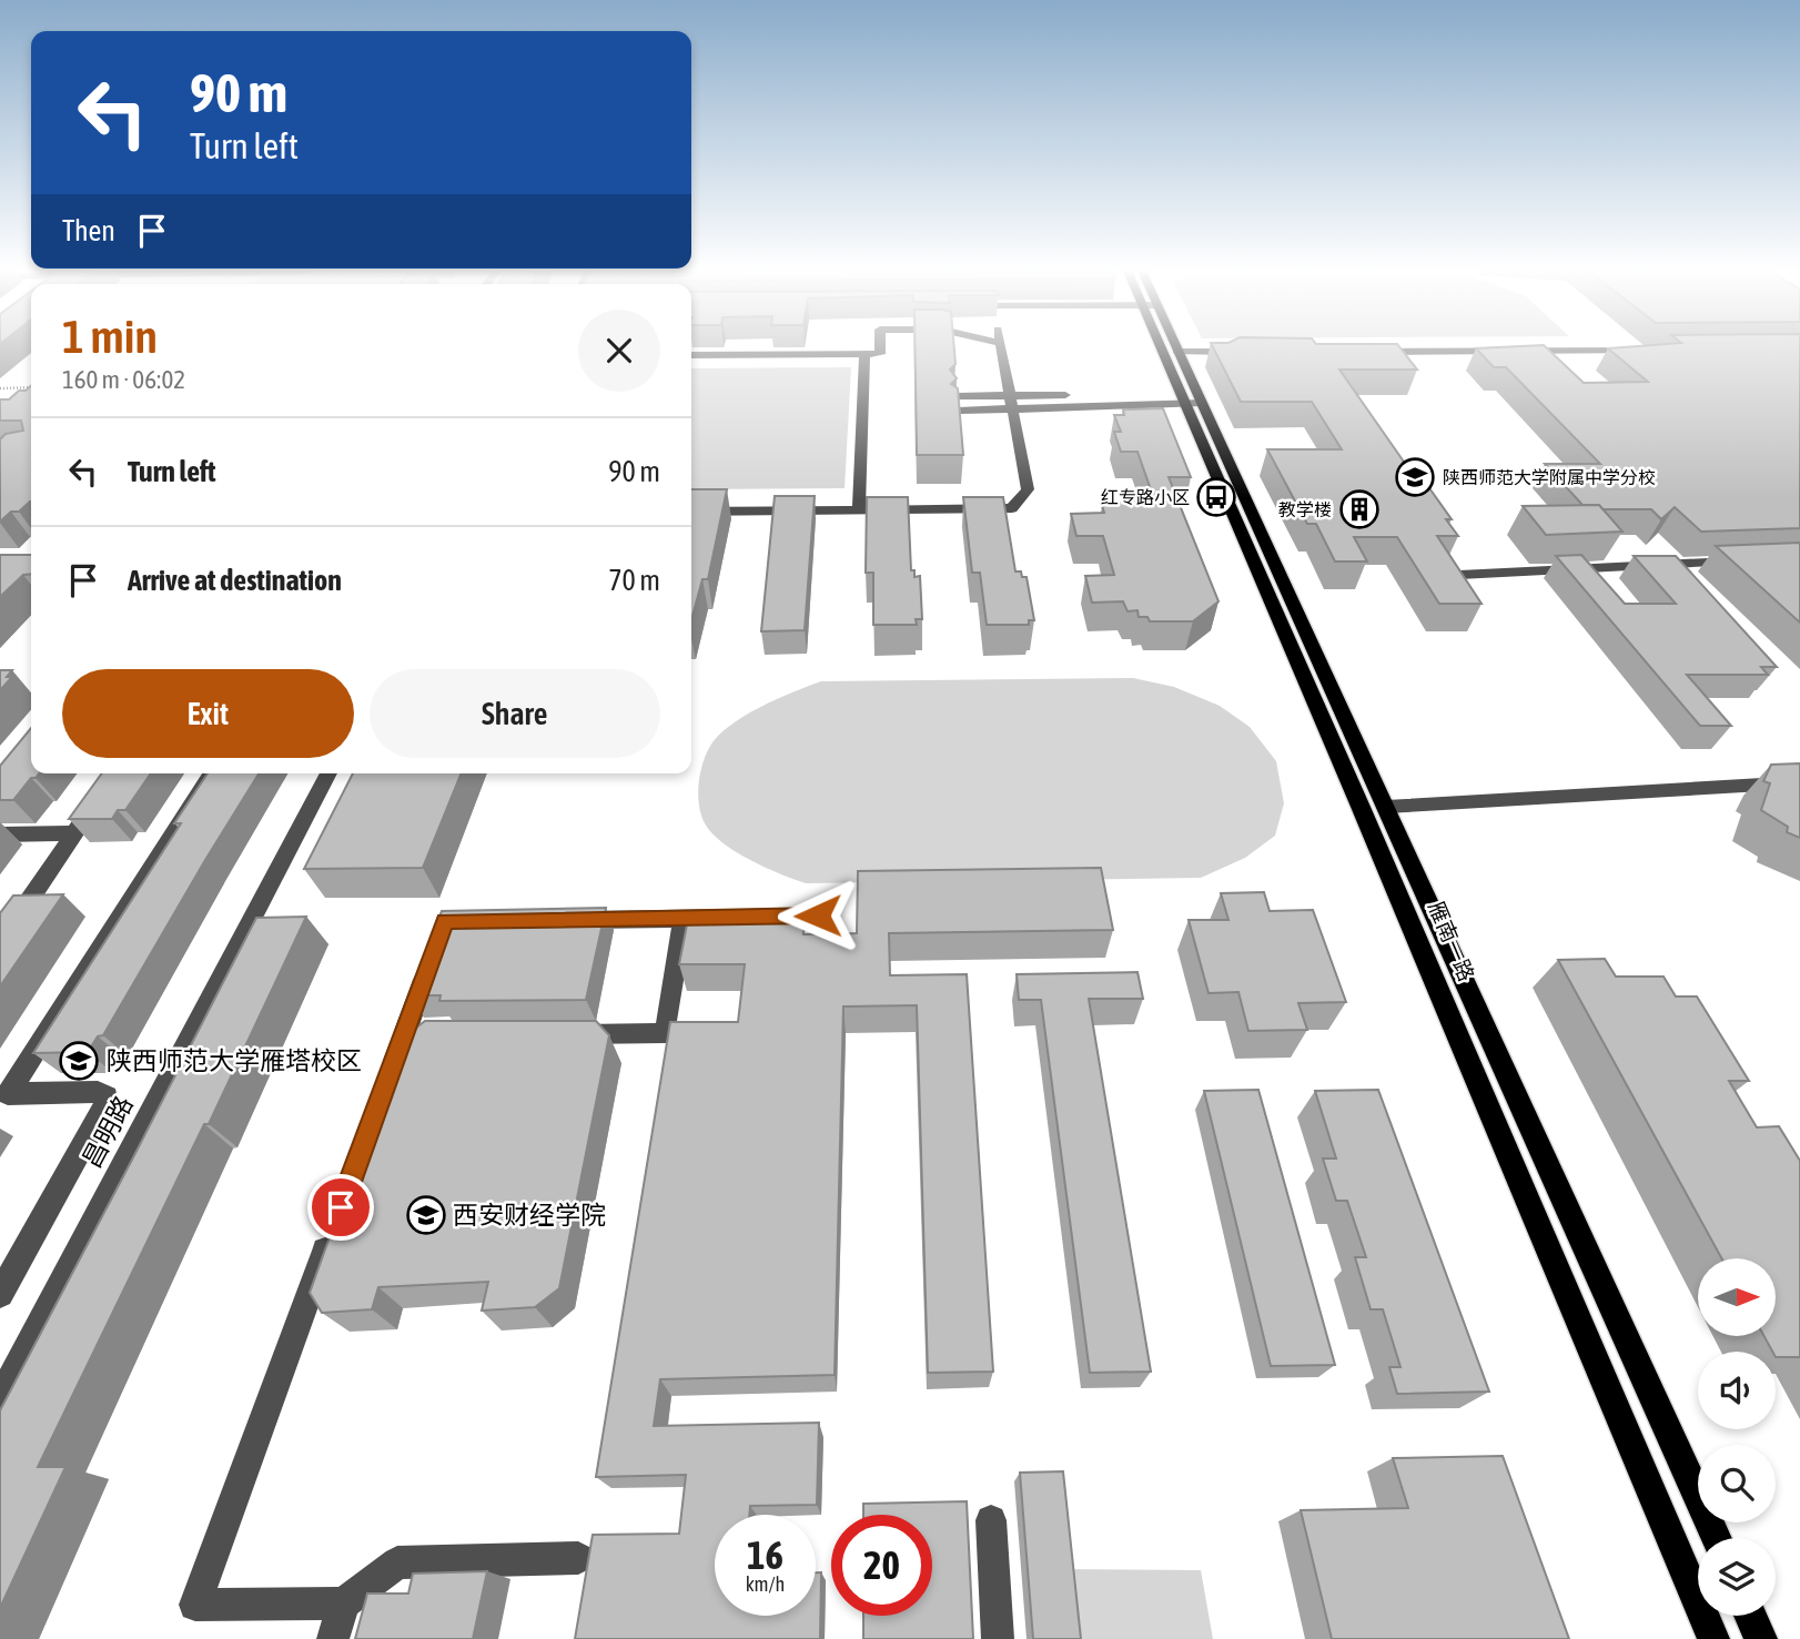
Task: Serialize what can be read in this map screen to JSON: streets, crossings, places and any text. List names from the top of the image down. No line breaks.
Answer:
{"streets":{"main road":["雁南一路"],"street":["昌明路"]},"places":{"school or university":["陕西师范大学附属中学分校","陕西师范大学雁塔校区","西安财经学院"],"bus stop":["红专路小区"],"building":["教学楼"]},"north":"right","page":{"turn":["90 m","Turn left"],"then":"Then","heading":["1 min","160 m · 06:02"],"list":[{"name":"Turn left","value":"90 m"},{"name":"Arrive at destination","value":"70 m"}],"buttons":["Exit","Share"],"speed":"16 km/h","limit":"20"}}
